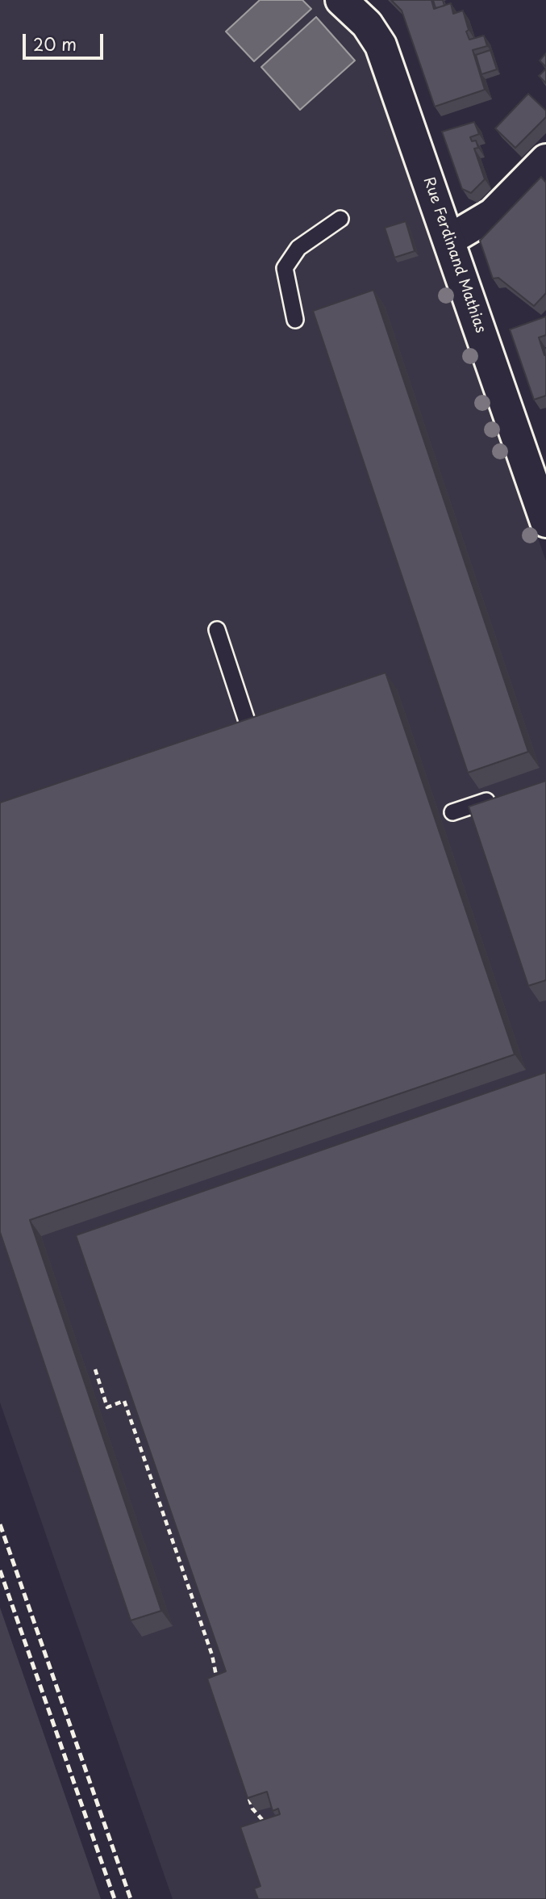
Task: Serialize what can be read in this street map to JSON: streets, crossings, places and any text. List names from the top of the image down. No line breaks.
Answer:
{"streets":{"street":["Rue Ferdinand Mathias"]},"scale_bar":"20 m"}
